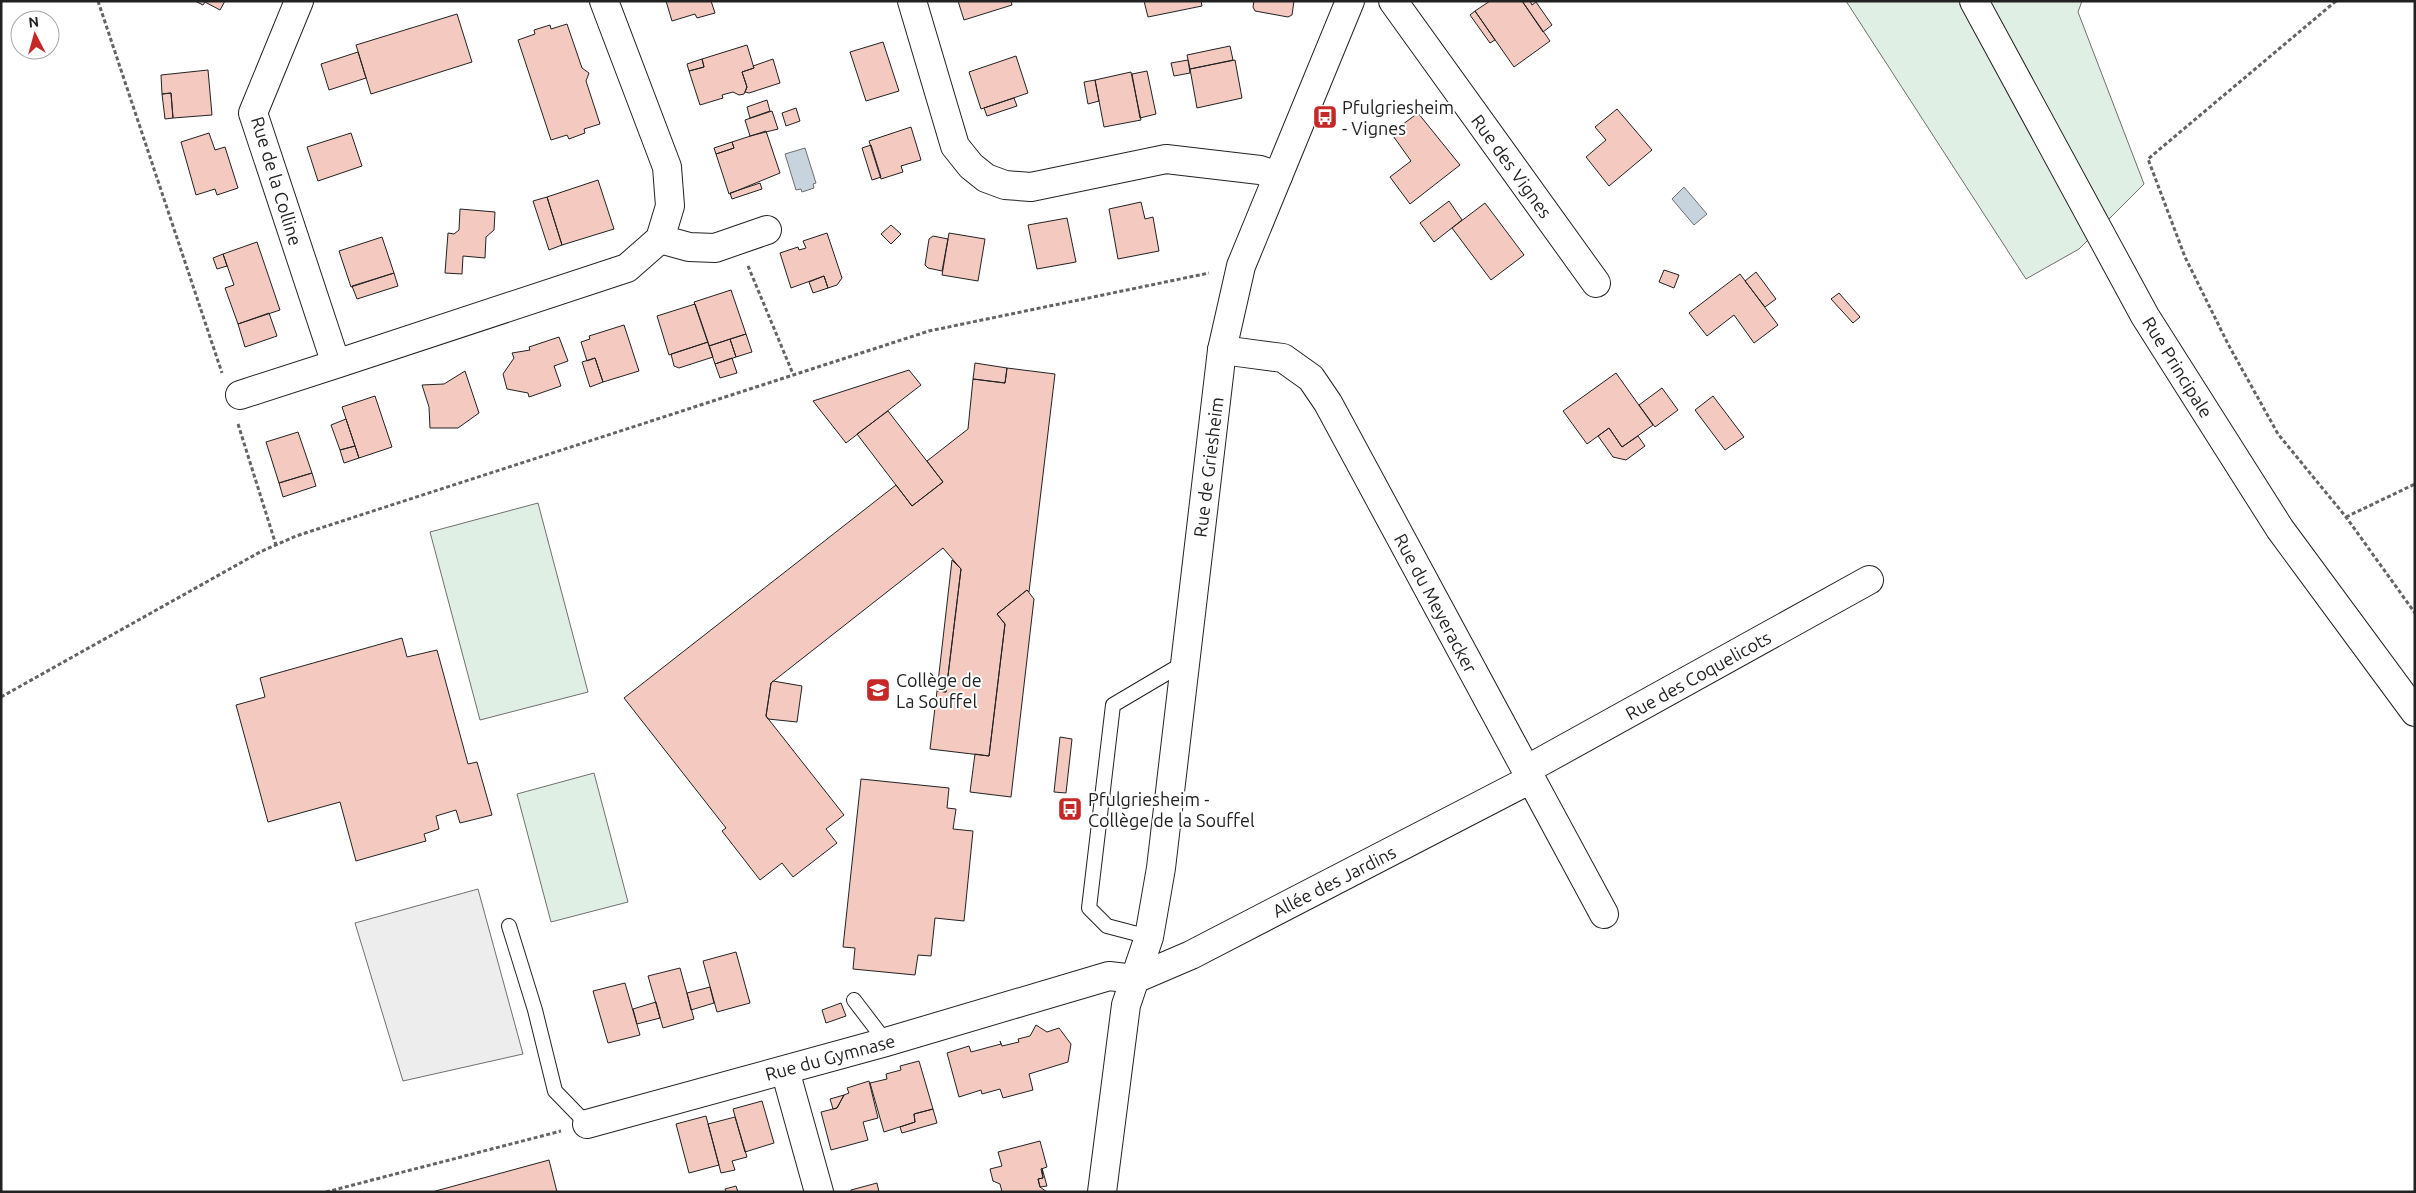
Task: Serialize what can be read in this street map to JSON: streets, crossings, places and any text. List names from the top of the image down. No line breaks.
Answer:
{"streets":{"street":["Rue des Vignes","Rue de la Colline","Rue Principale","Rue de Griesheim","Rue du Meyeracker","Rue des Coquelicots","Allée des Jardins","Rue du Gymnase"]},"crossings":[["Rue de Griesheim","Rue du Meyeracker"],["Rue de Griesheim","Allée des Jardins"],["Rue de Griesheim","Rue du Gymnase"],["Rue du Meyeracker","Rue des Coquelicots"],["Rue du Meyeracker","Allée des Jardins"],["Rue des Coquelicots","Allée des Jardins"],["Allée des Jardins","Rue du Gymnase"]],"places":{"bus stop":["Pfulgriesheim - Vignes","Pfulgriesheim - Collège de la Souffel"],"school or university":["Collège de La Souffel"]},"north":"top"}
